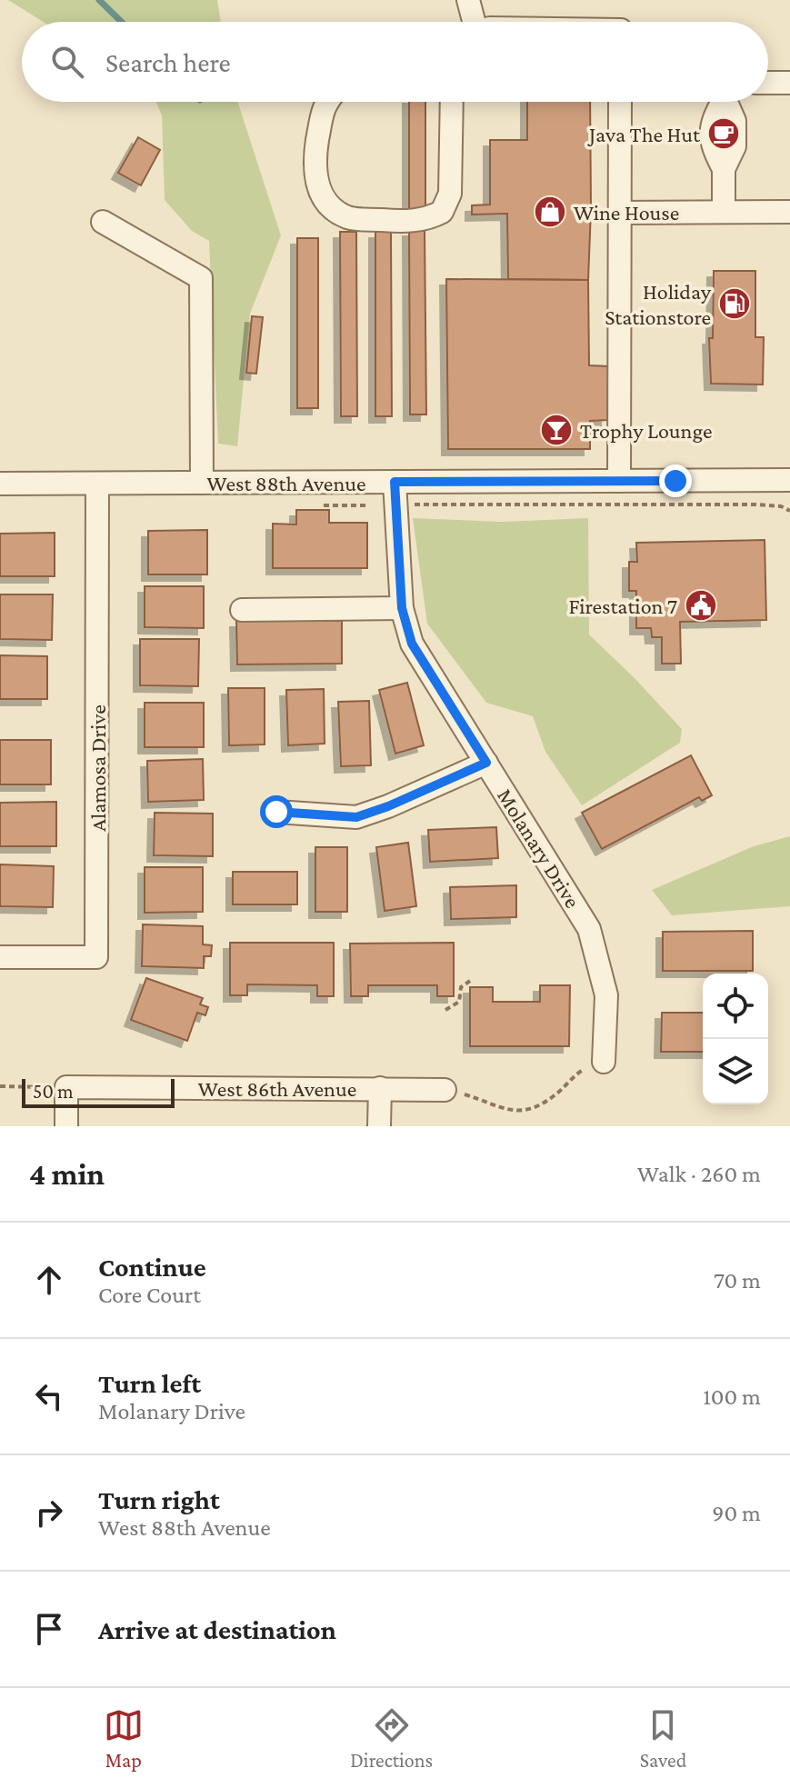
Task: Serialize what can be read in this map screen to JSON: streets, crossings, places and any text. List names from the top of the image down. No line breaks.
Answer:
{"streets":{"street":["West 88th Avenue","Alamosa Drive","Molanary Drive","West 86th Avenue"]},"crossings":[["West 88th Avenue","Alamosa Drive"],["West 88th Avenue","Molanary Drive"]],"places":{"cafe":["Java The Hut"],"shop":["Wine House"],"fuel station":["Holiday Stationstore"],"bar":["Trophy Lounge"],"public building":["Firestation 7"]},"scale_bar":"50 m","page":{"search":"Search here","scale":"50 m","heading":["4 min","Walk · 260 m"],"list":[["Continue","Core Court","70 m"],["Turn left","Molanary Drive","100 m"],["Turn right","West 88th Avenue","90 m"],"Arrive at destination"],"nav":["Map","Directions","Saved"]}}
